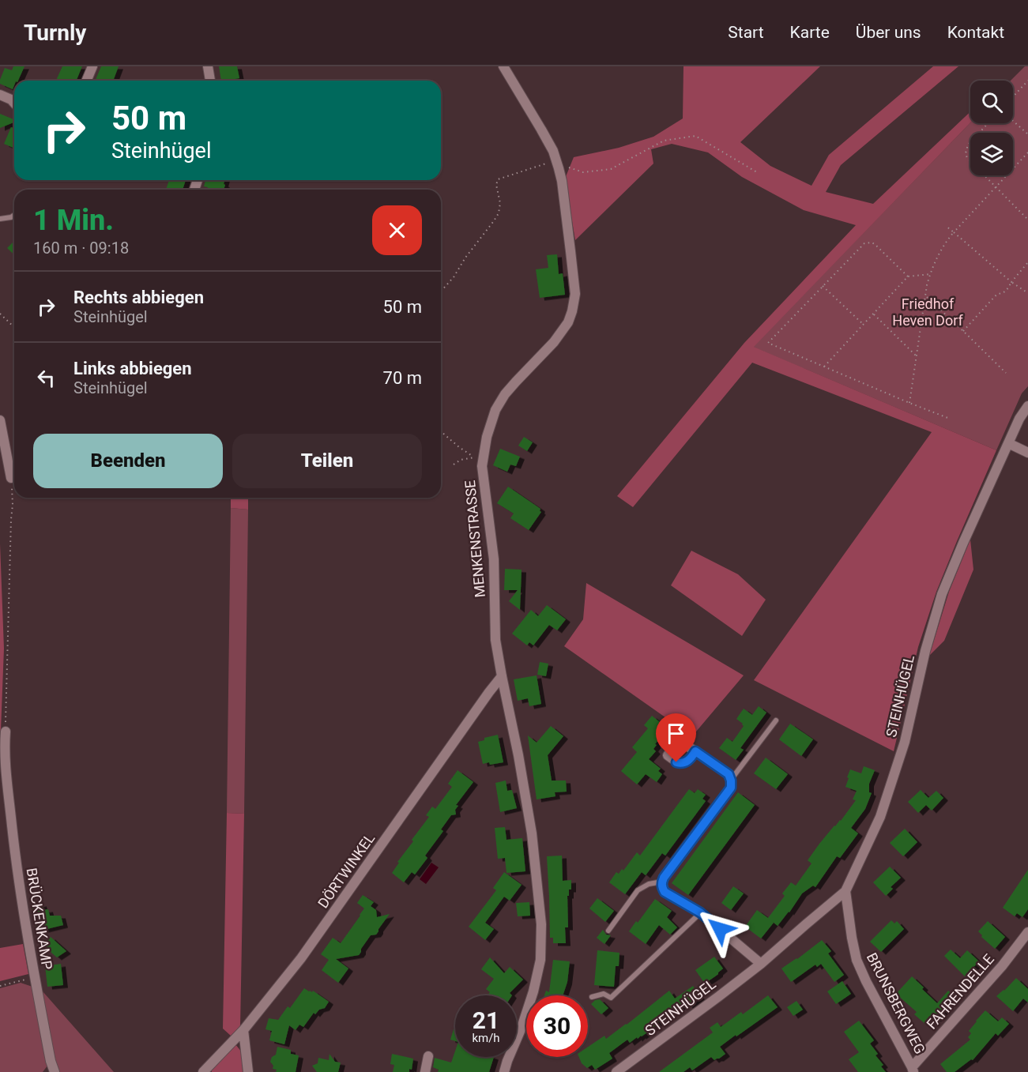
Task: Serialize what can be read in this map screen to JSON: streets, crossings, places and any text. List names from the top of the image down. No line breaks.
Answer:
{"streets":{"street":["MENKENSTRASSE","STEINHÜGEL","DÖRTWINKEL","BRÜCKENKAMP","FAHRENDELLE","BRUNSBERGWEG"]},"crossings":[["MENKENSTRASSE","DÖRTWINKEL"],["STEINHÜGEL","BRUNSBERGWEG"],["FAHRENDELLE","BRUNSBERGWEG"]],"parks":["Friedhof Heven Dorf"],"page":{"header":"Turnly","nav":["Start","Karte","Über uns","Kontakt"],"turn":["50 m","Steinhügel"],"heading":["1 Min.","160 m · 09:18"],"list":[{"name":"Rechts abbiegen","note":"Steinhügel","value":"50 m"},{"name":"Links abbiegen","note":"Steinhügel","value":"70 m"}],"buttons":["Beenden","Teilen"],"speed":"21 km/h","limit":"30"}}
